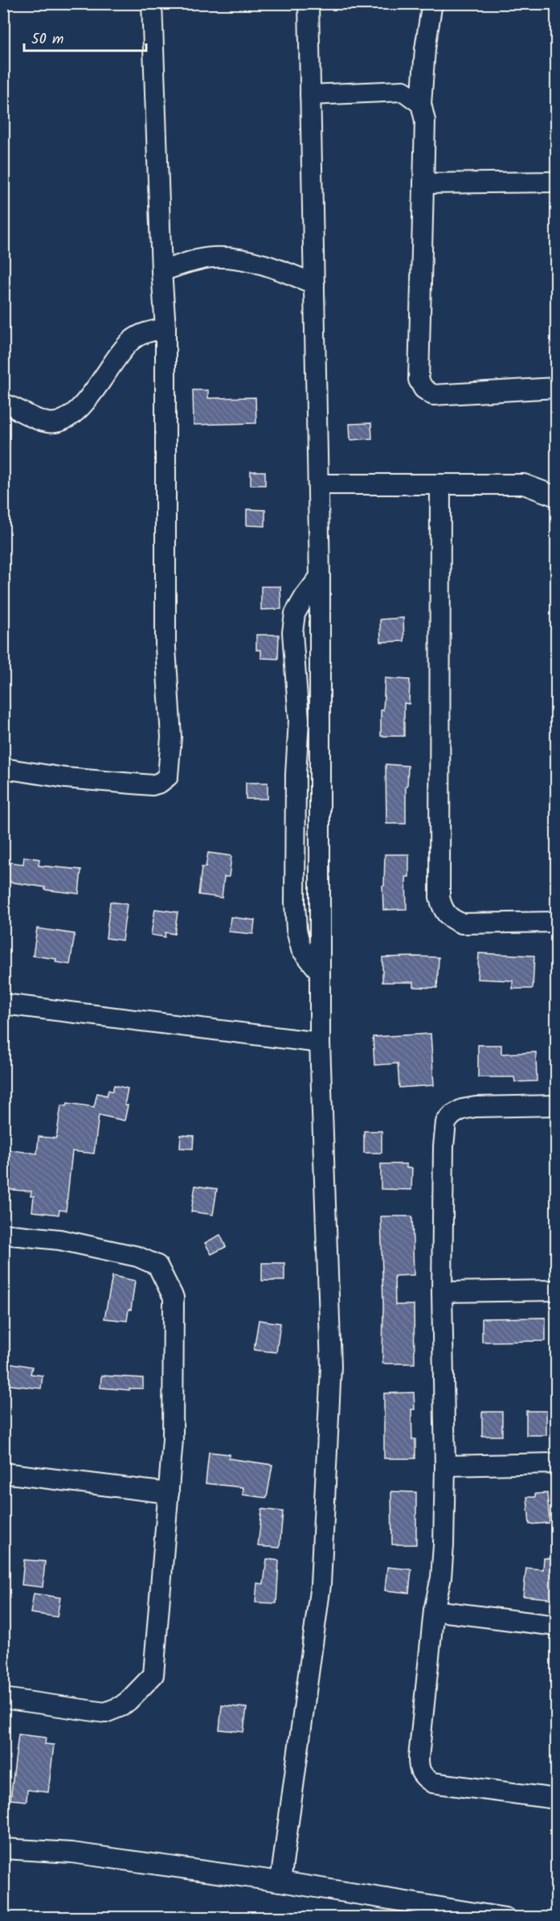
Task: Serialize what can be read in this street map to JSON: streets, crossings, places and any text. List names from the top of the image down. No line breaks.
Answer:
{"scale_bar":"50 m"}
